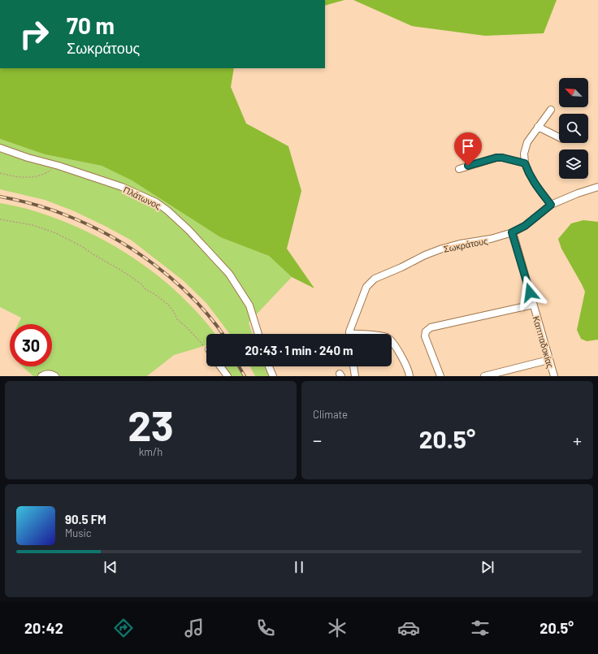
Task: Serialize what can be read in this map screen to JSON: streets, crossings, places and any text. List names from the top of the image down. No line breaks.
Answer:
{"streets":{"street":["Πλάτωνος","Σωκράτους","Καππαδοκίας"]},"crossings":[["Σωκράτους","Καππαδοκίας"]],"north":"top left","page":{"turn":["70 m","Σωκράτους"],"limit":"30","trip":"20:43 · 1 min · 240 m","tile":[["23","km/h"],"Climate"],"heat":["−","20.5°","+"],"song":["90.5 FM","Music"],"tabs":["20:42","20.5°"]}}
